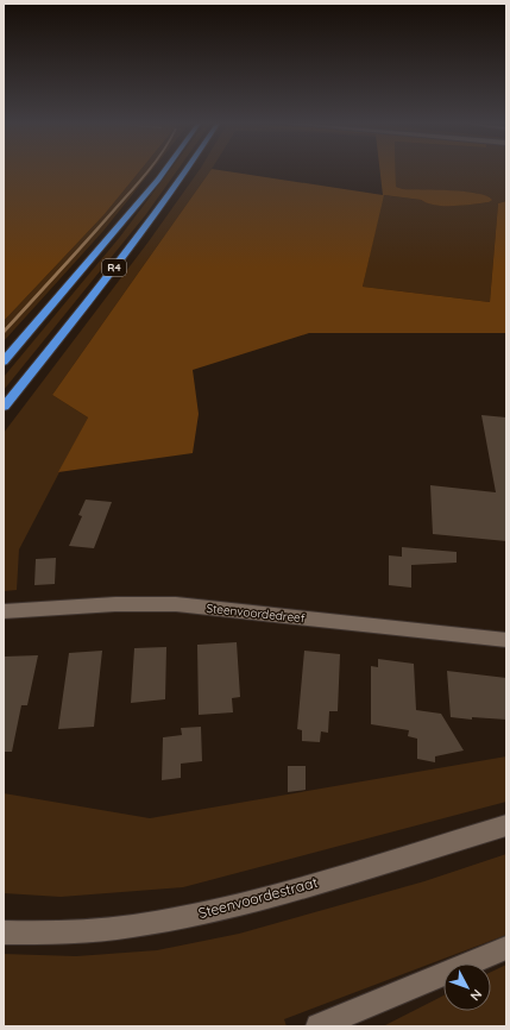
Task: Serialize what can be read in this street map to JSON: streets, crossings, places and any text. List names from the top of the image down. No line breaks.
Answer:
{"streets":{"highway":["R4"],"street":["Steenvoordedreef","Steenvoordestraat"]},"north":"bottom right"}
